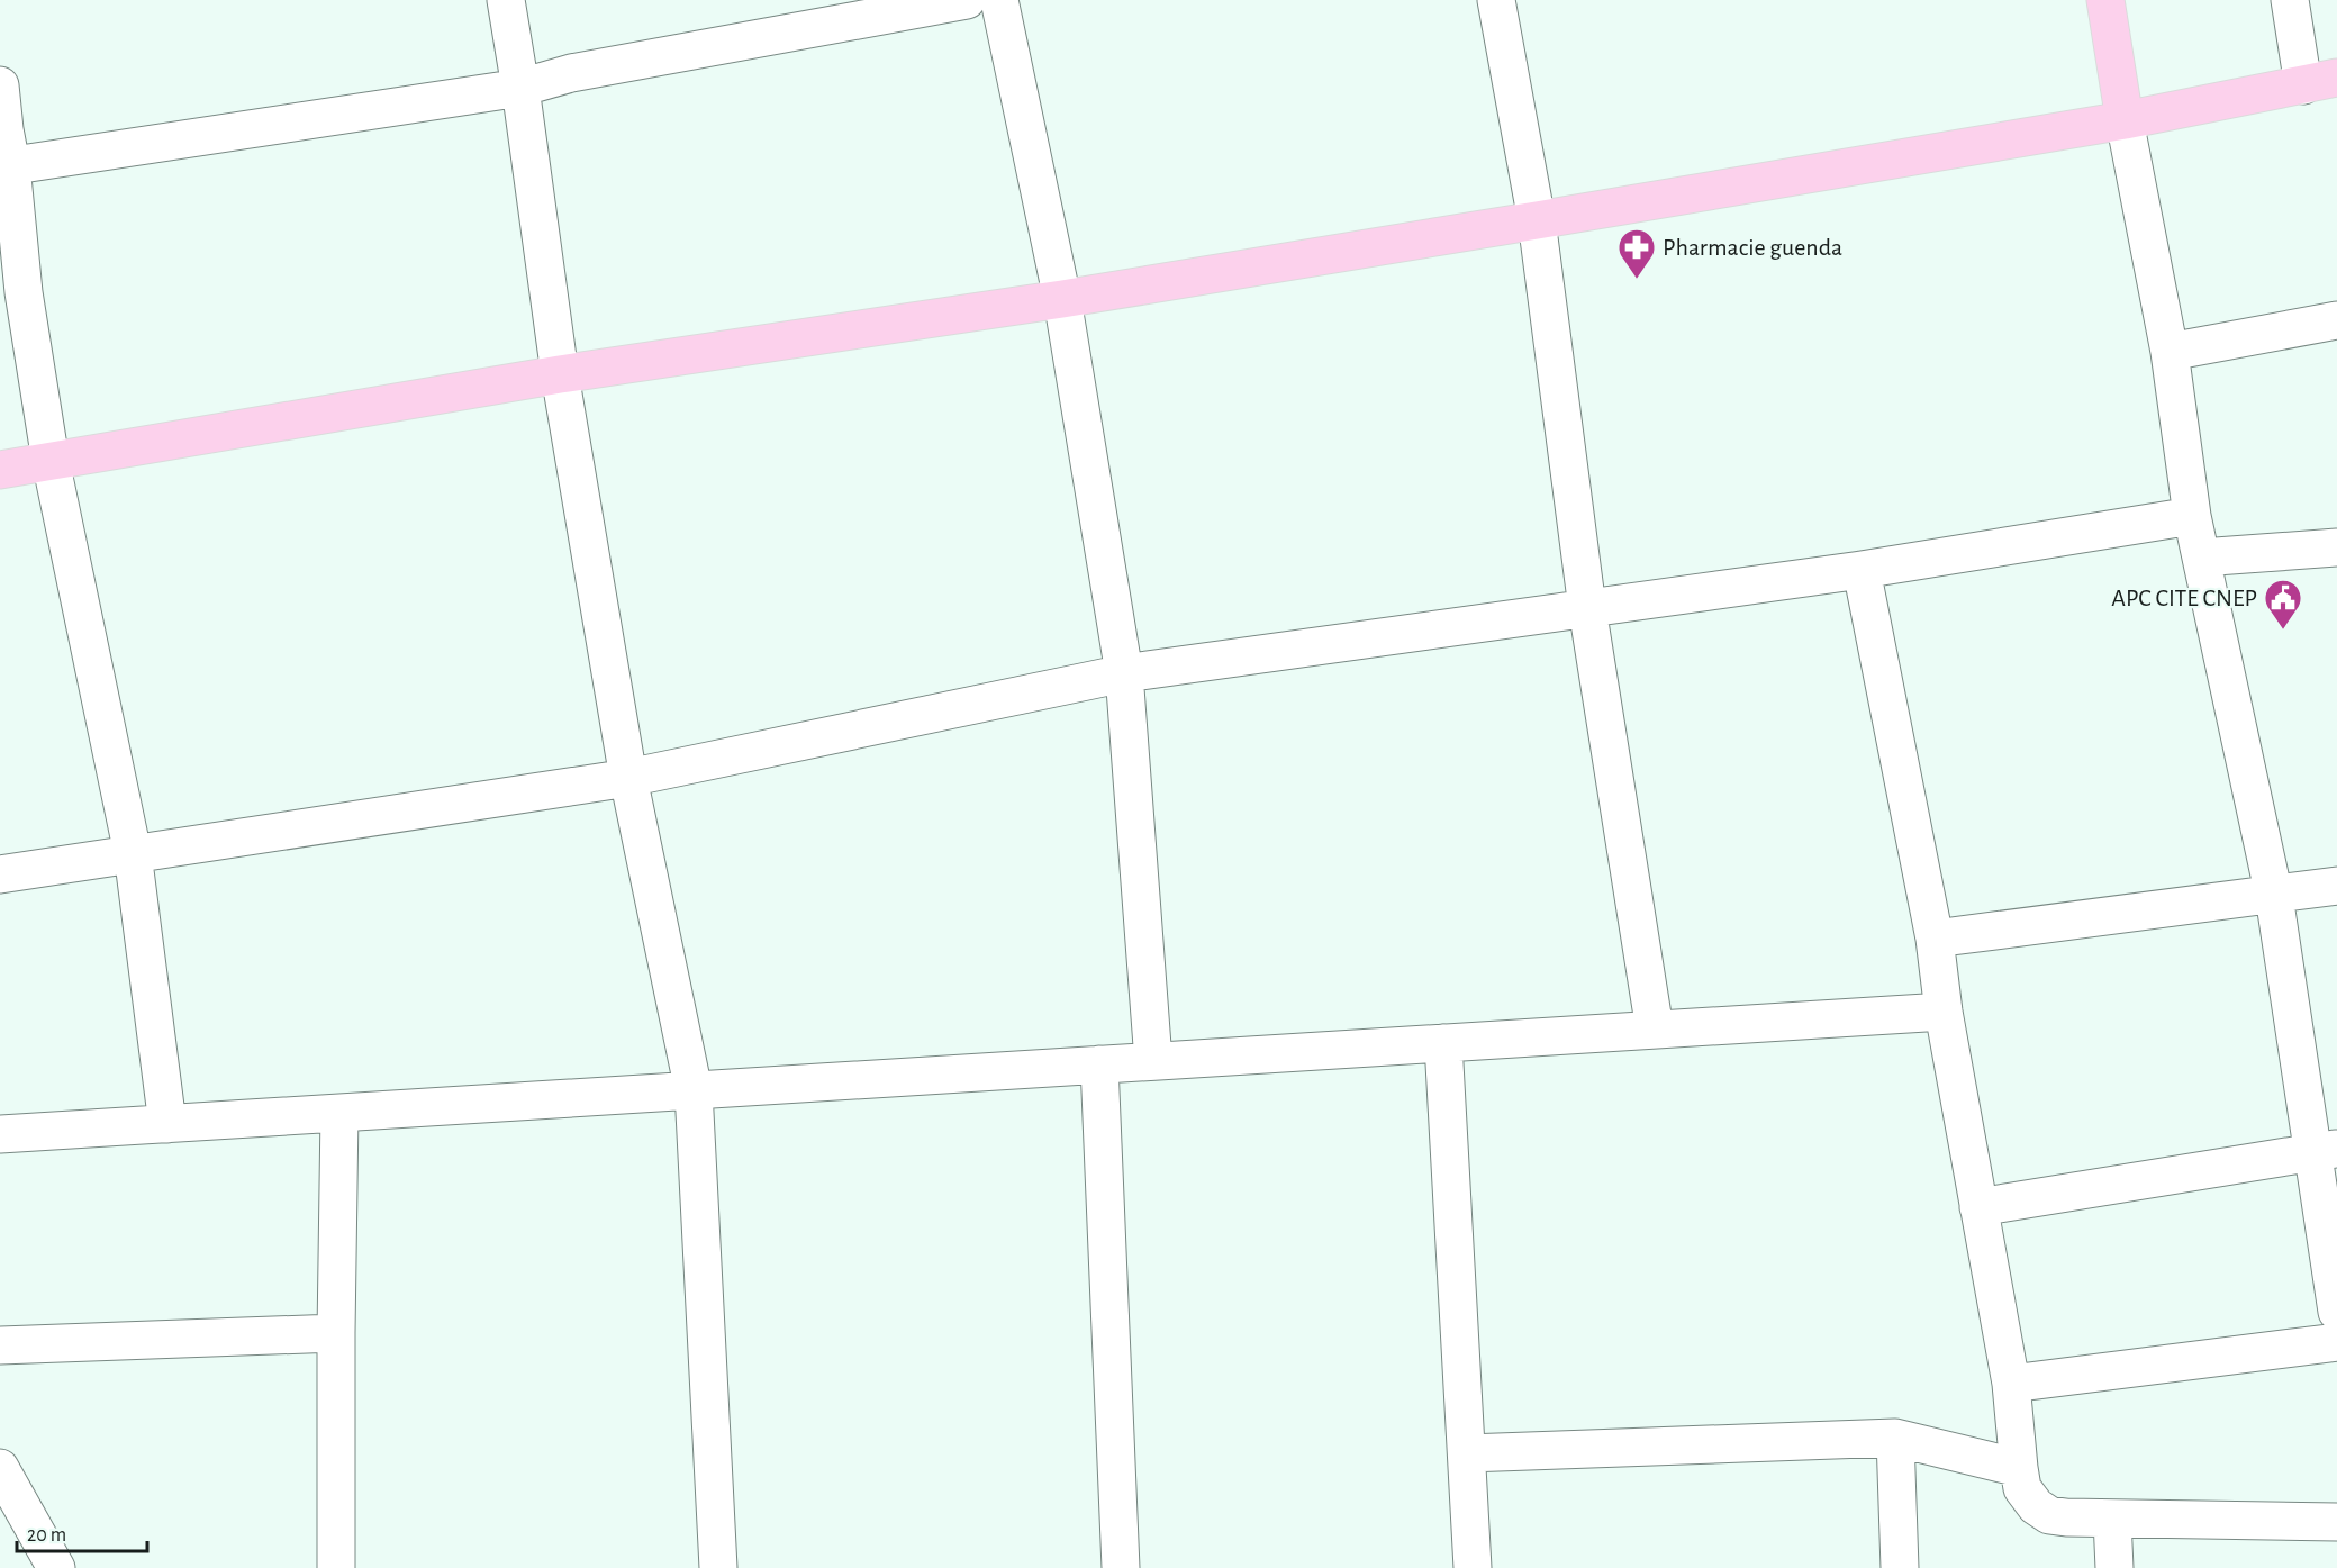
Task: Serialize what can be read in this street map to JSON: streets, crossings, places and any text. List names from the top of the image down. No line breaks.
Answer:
{"places":{"pharmacy":["Pharmacie guenda"],"public building":["APC CITE CNEP"]},"scale_bar":"20 m"}
